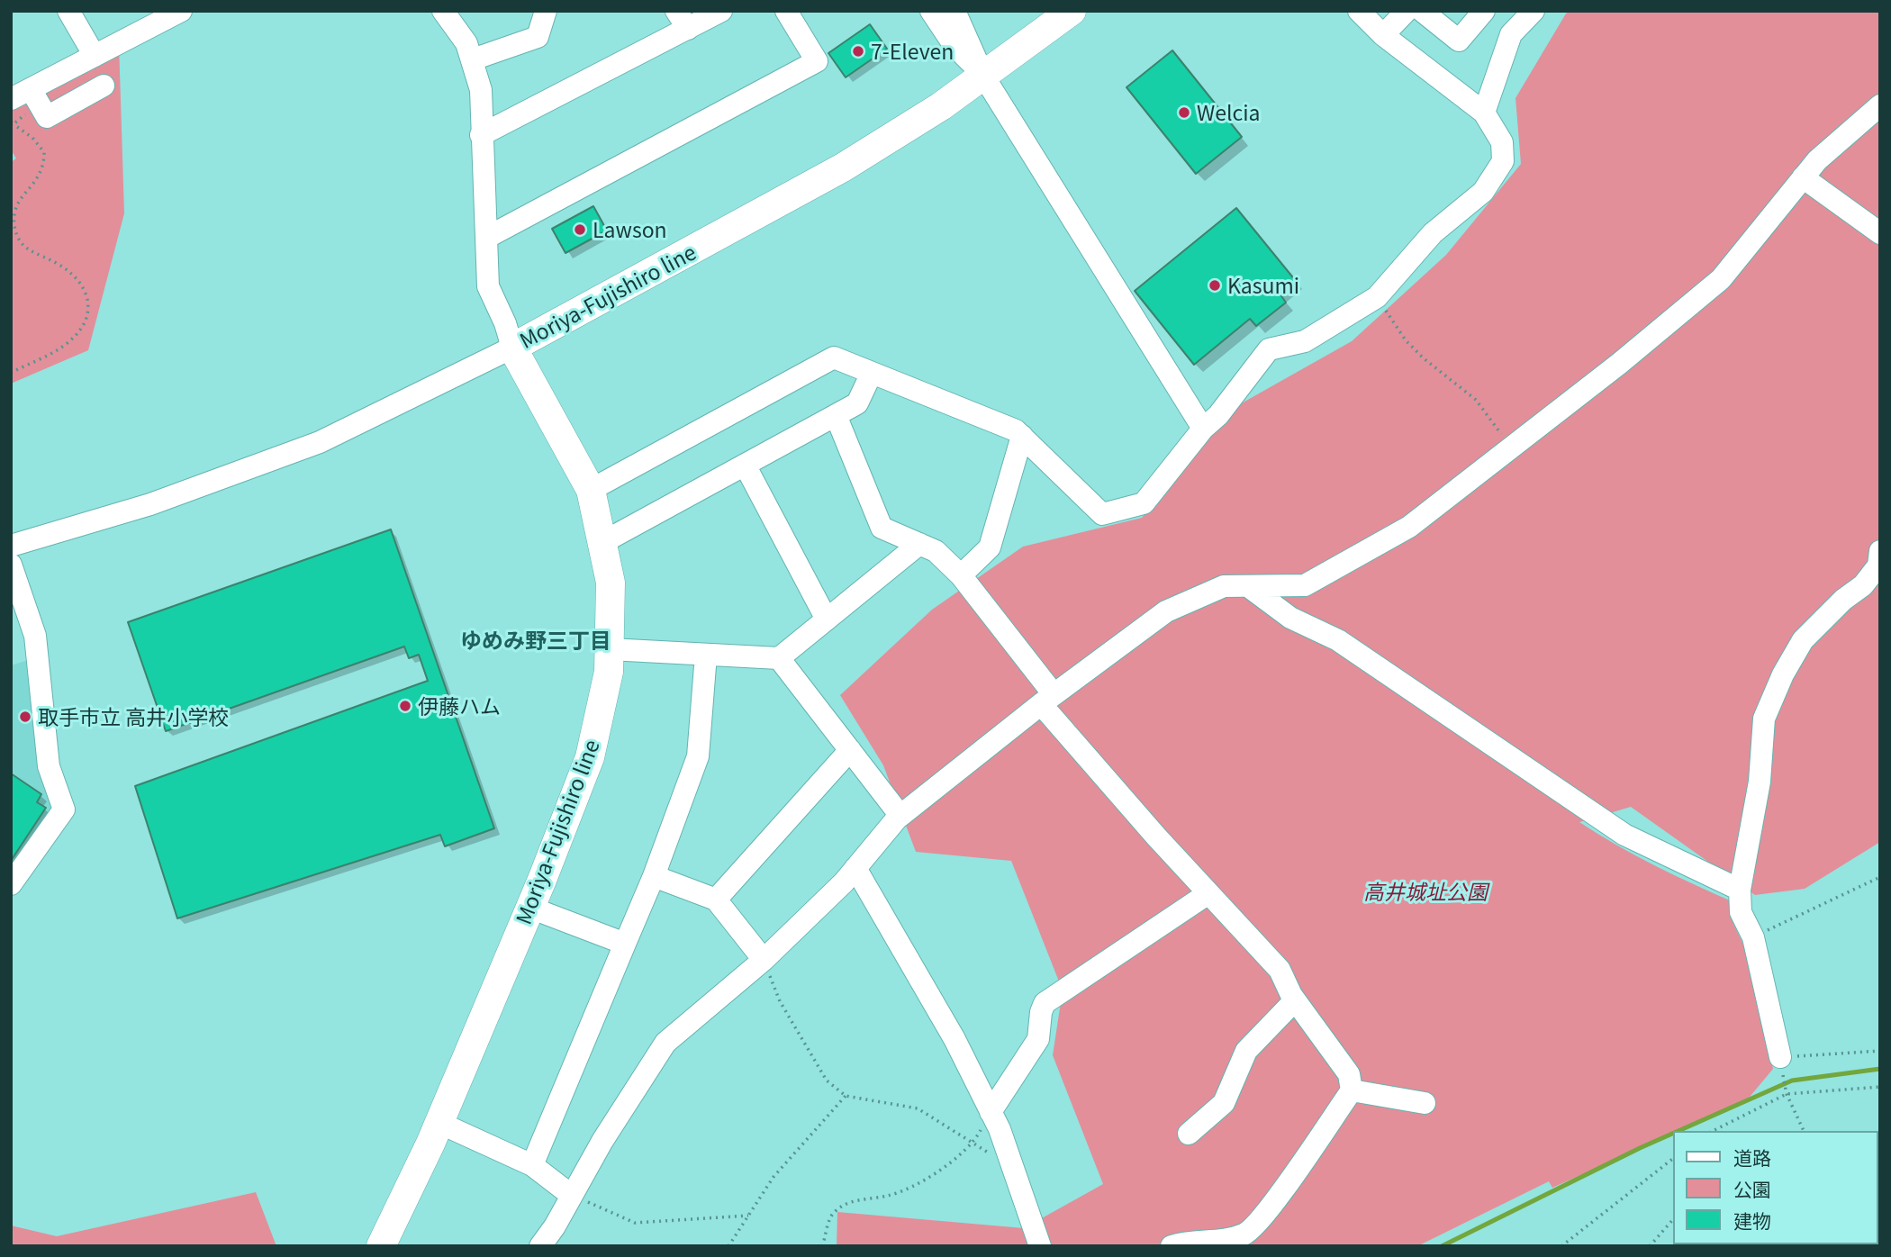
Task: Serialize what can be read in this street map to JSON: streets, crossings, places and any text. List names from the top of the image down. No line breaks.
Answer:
{"streets":{"main road":["Moriya-Fujishiro line"]},"districts":["ゆめみ野三丁目"],"parks":["高井城址公園"],"places":["7-Eleven","Welcia","Lawson","Kasumi","伊藤ハム","取手市立 高井小学校"],"legend":["道路","公園","建物"]}
